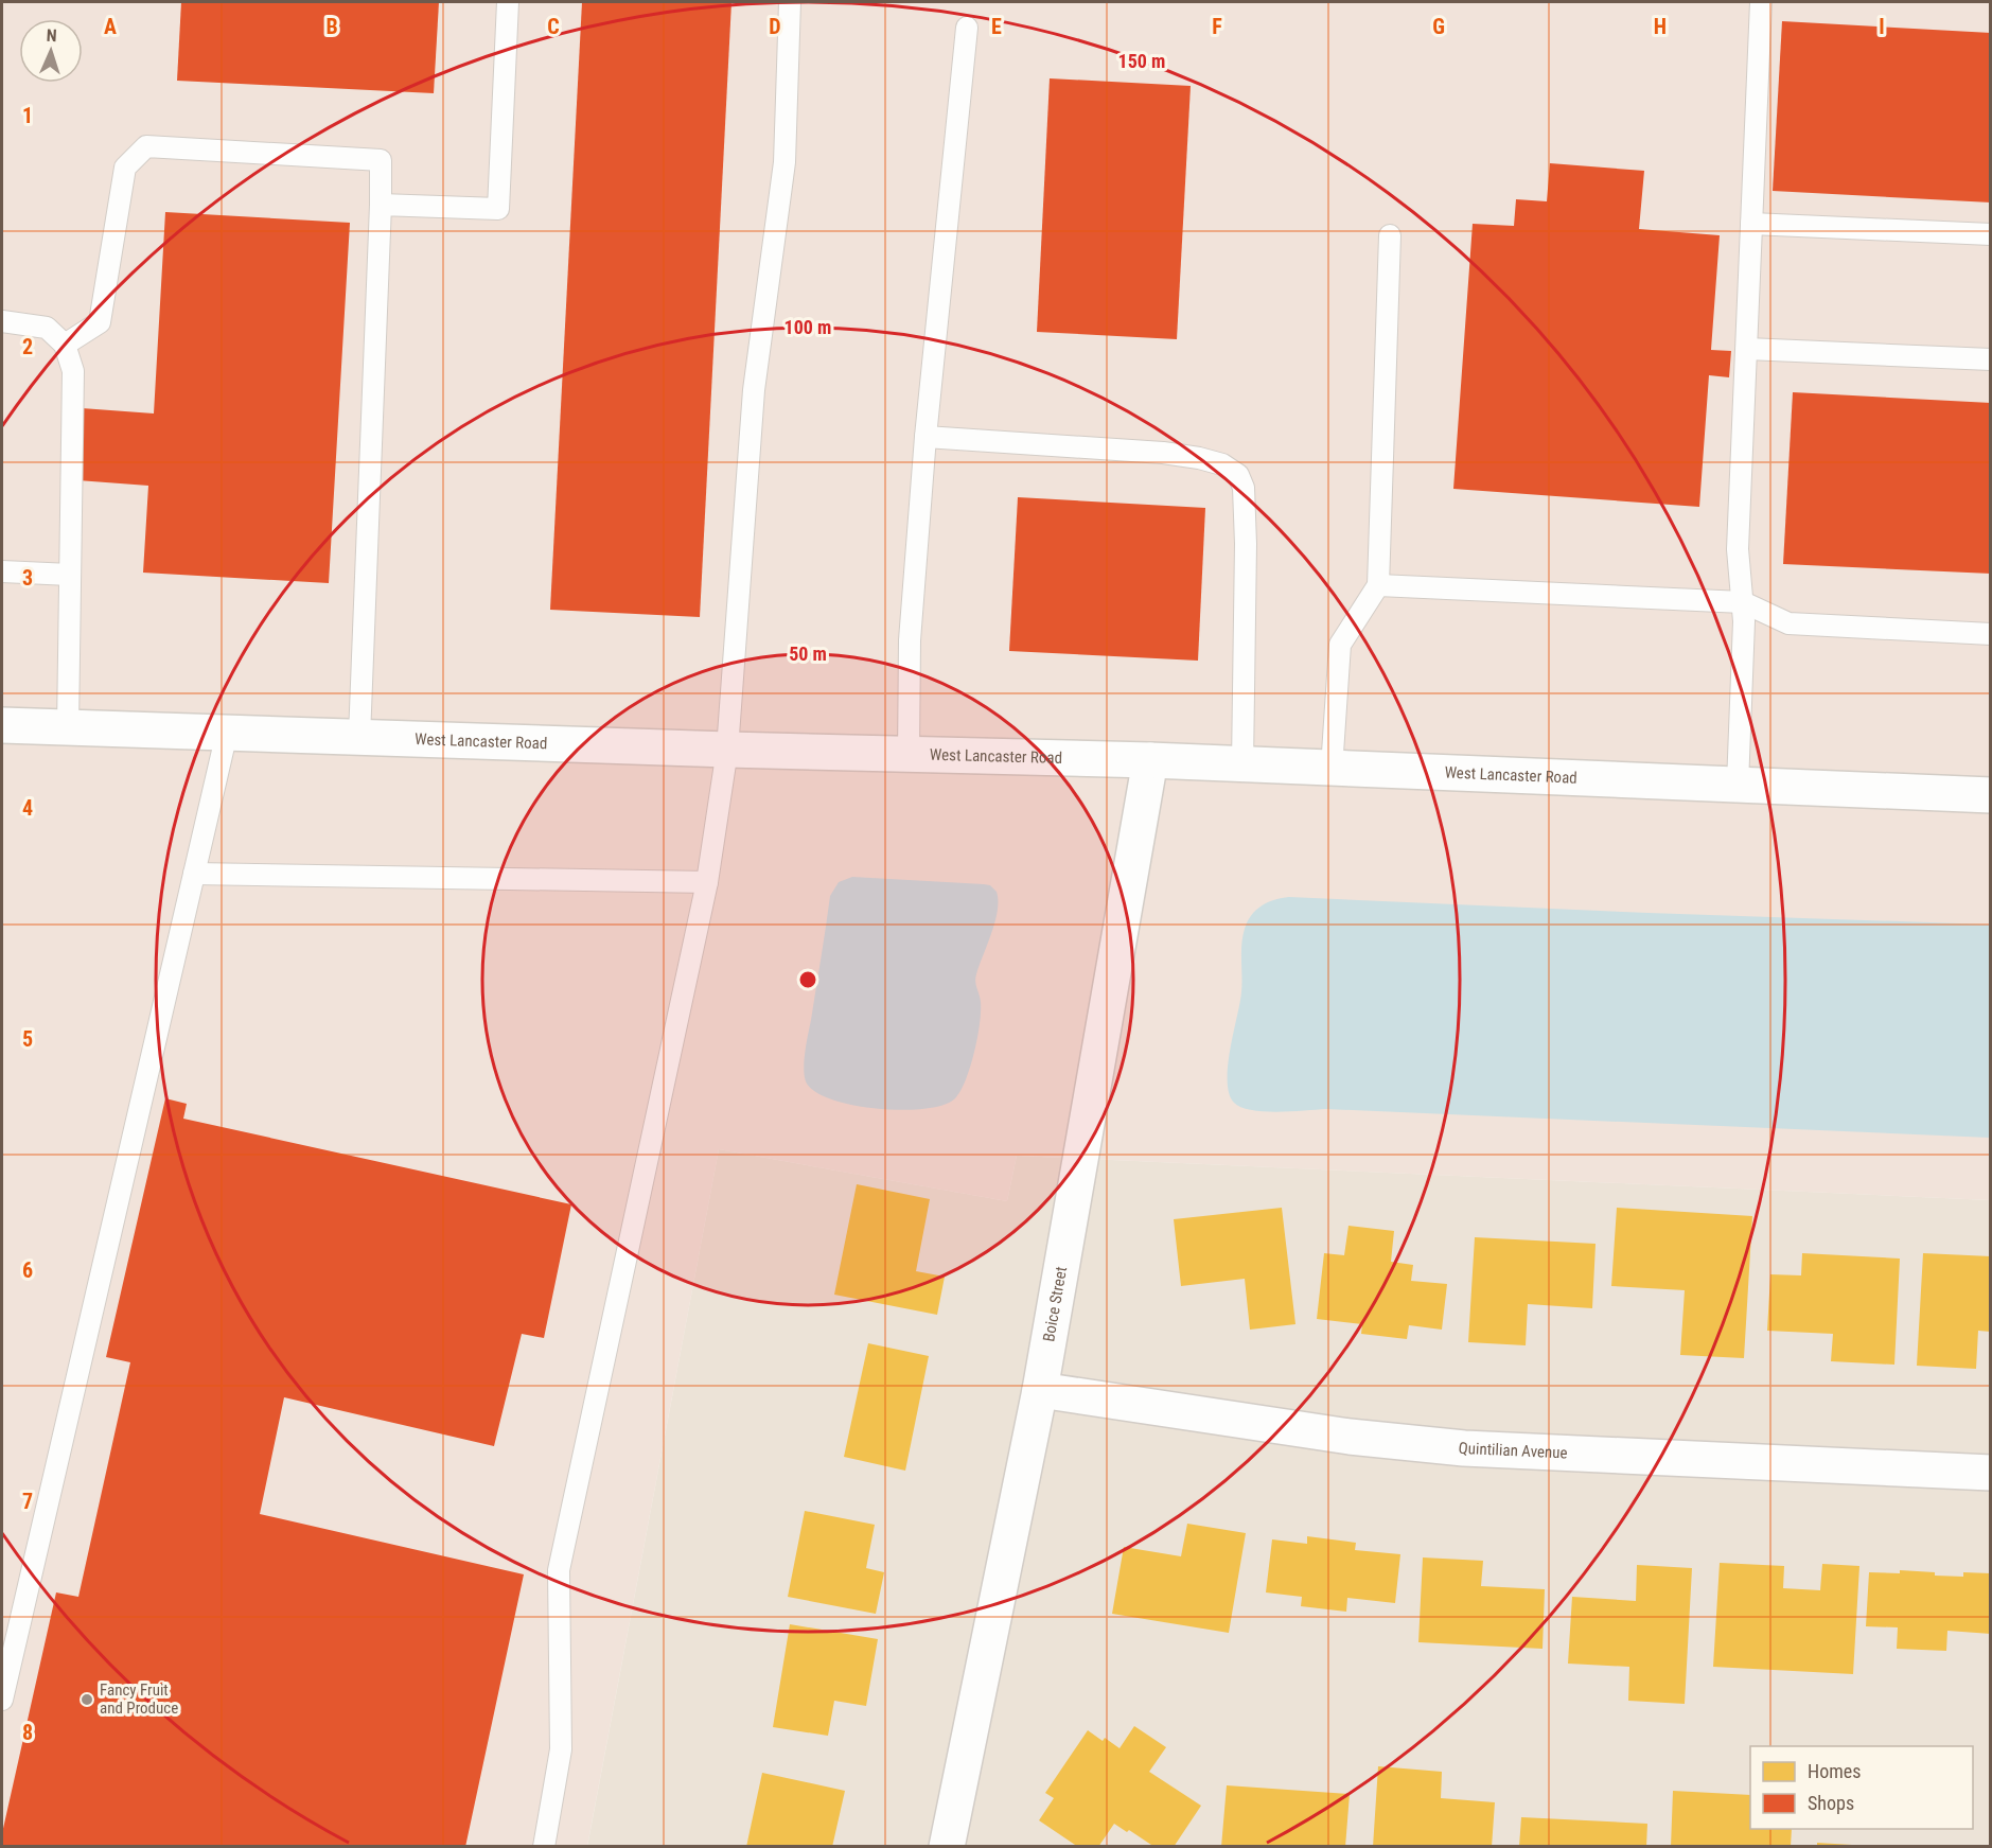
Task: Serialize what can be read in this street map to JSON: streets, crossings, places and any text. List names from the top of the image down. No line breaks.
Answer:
{"streets":{"street":["West Lancaster Road","Boice Street","Quintilian Avenue"]},"crossings":[["West Lancaster Road","Boice Street"],["Boice Street","Quintilian Avenue"]],"places":["Fancy Fruit and Produce"],"legend":["Homes","Shops"],"north":"top","grid":{"columns":["A","B","C","D","E","F","G","H","I"],"rows":["1","2","3","4","5","6","7","8"]},"rings":["150 m","100 m","50 m"]}
